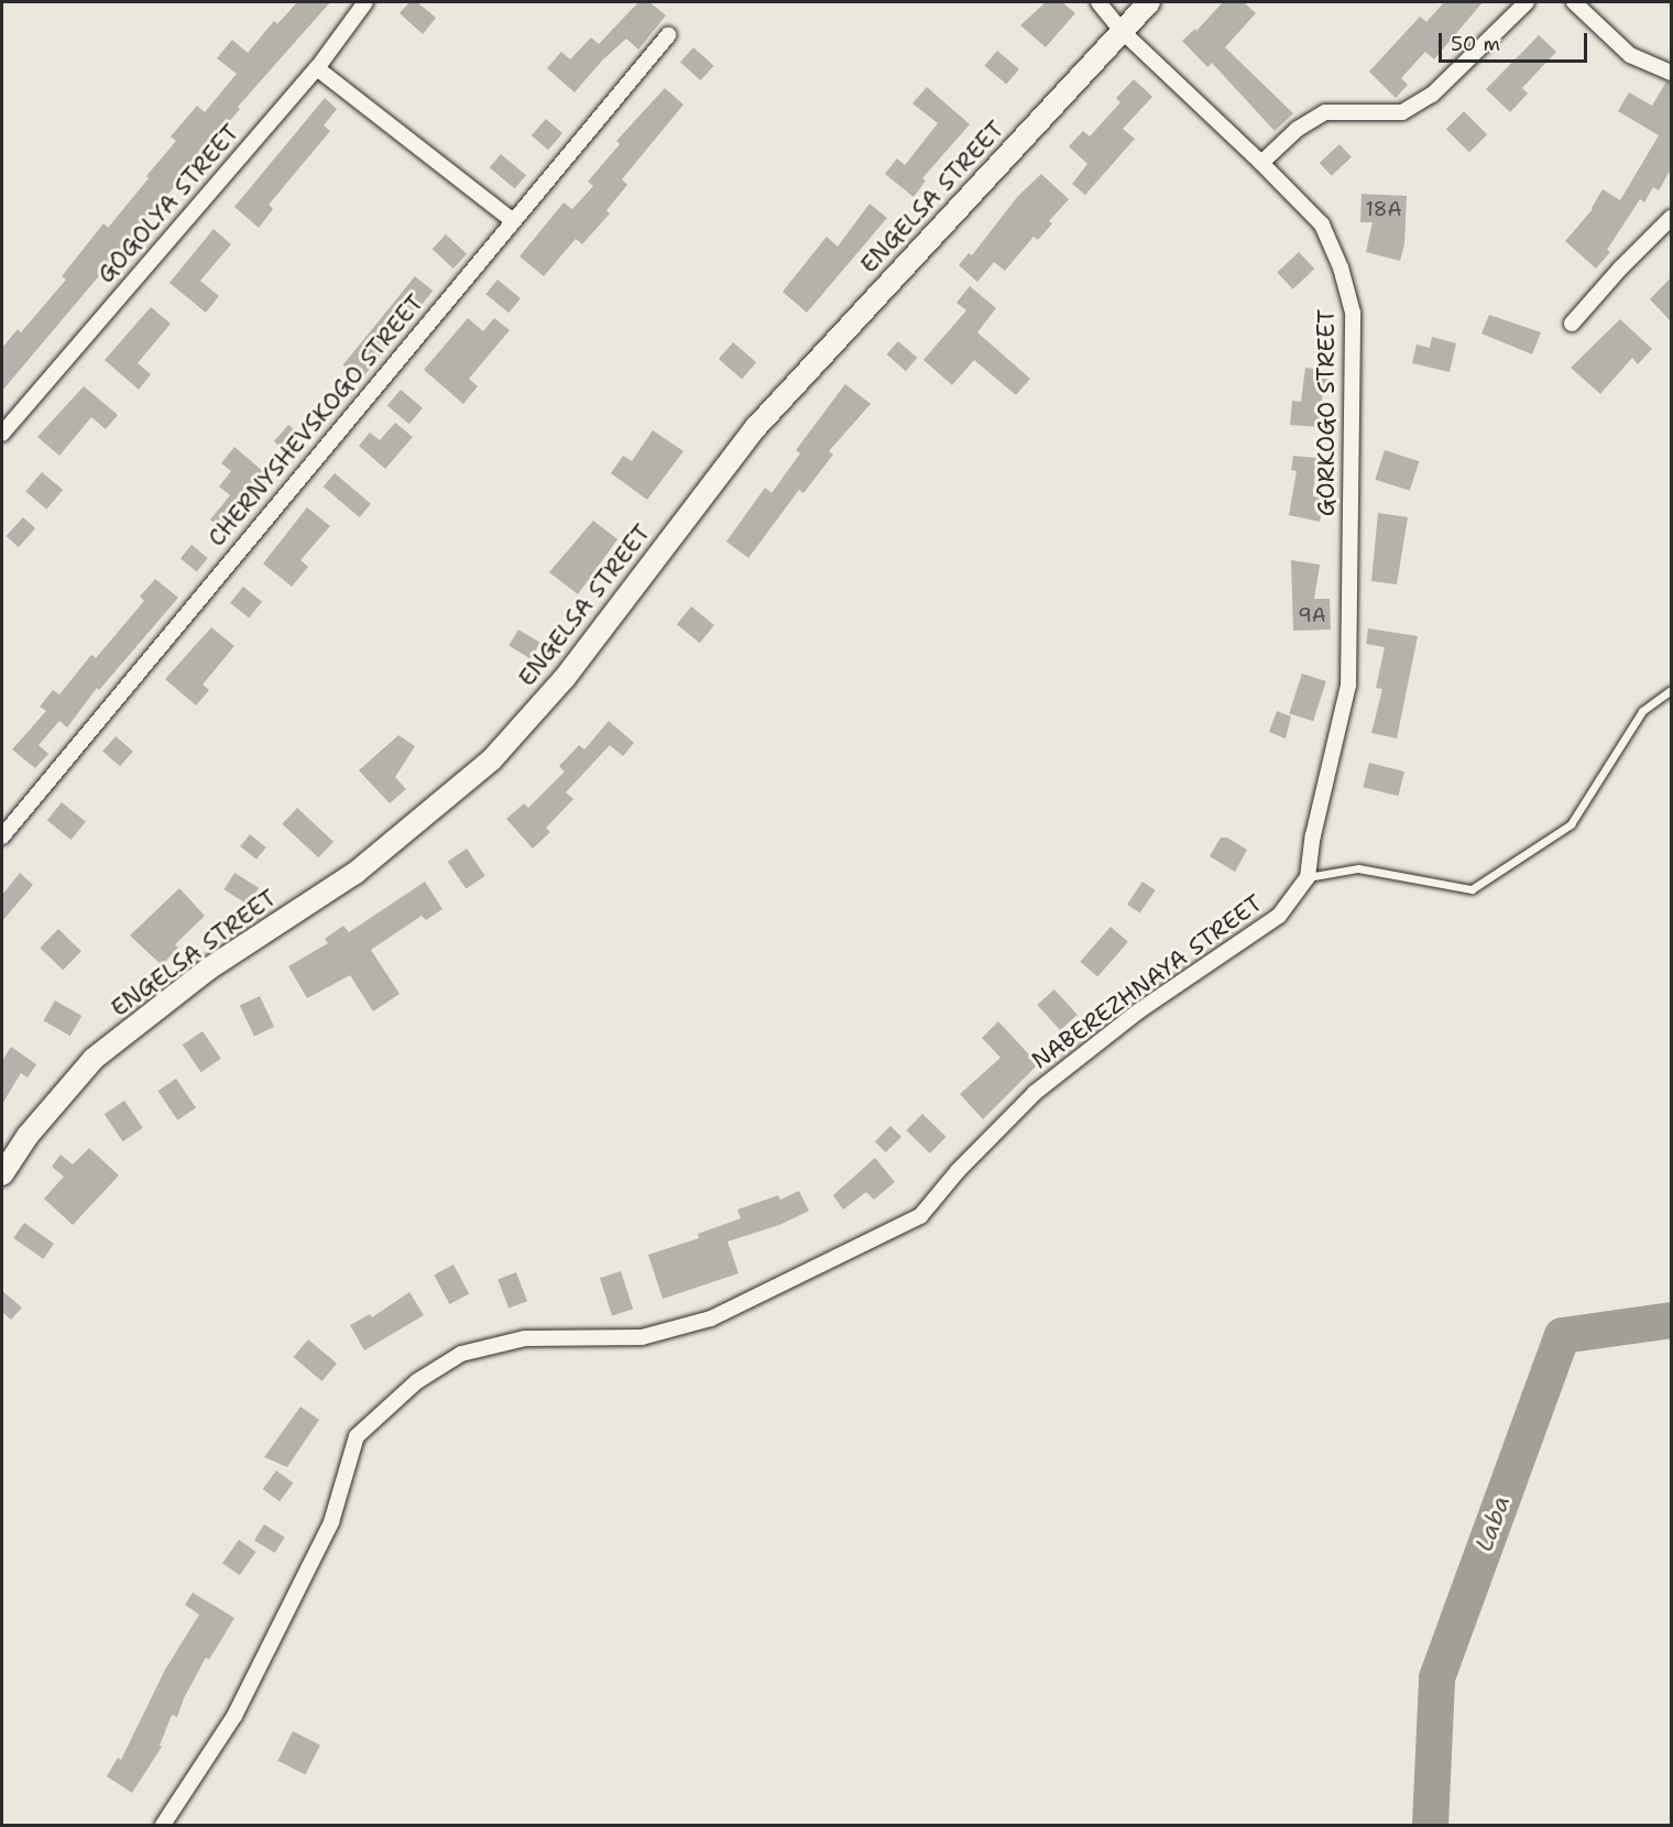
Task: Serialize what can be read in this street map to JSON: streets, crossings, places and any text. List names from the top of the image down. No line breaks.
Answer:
{"streets":{"street":["ENGELSA STREET","GOGOLYA STREET","GORKOGO STREET","CHERNYSHEVSKOGO STREET","NABEREZHNAYA STREET"]},"crossings":[["ENGELSA STREET","GORKOGO STREET"],["GORKOGO STREET","NABEREZHNAYA STREET"]],"water":["Laba"],"house_numbers":["18А","9А"],"scale_bar":"50 m"}
